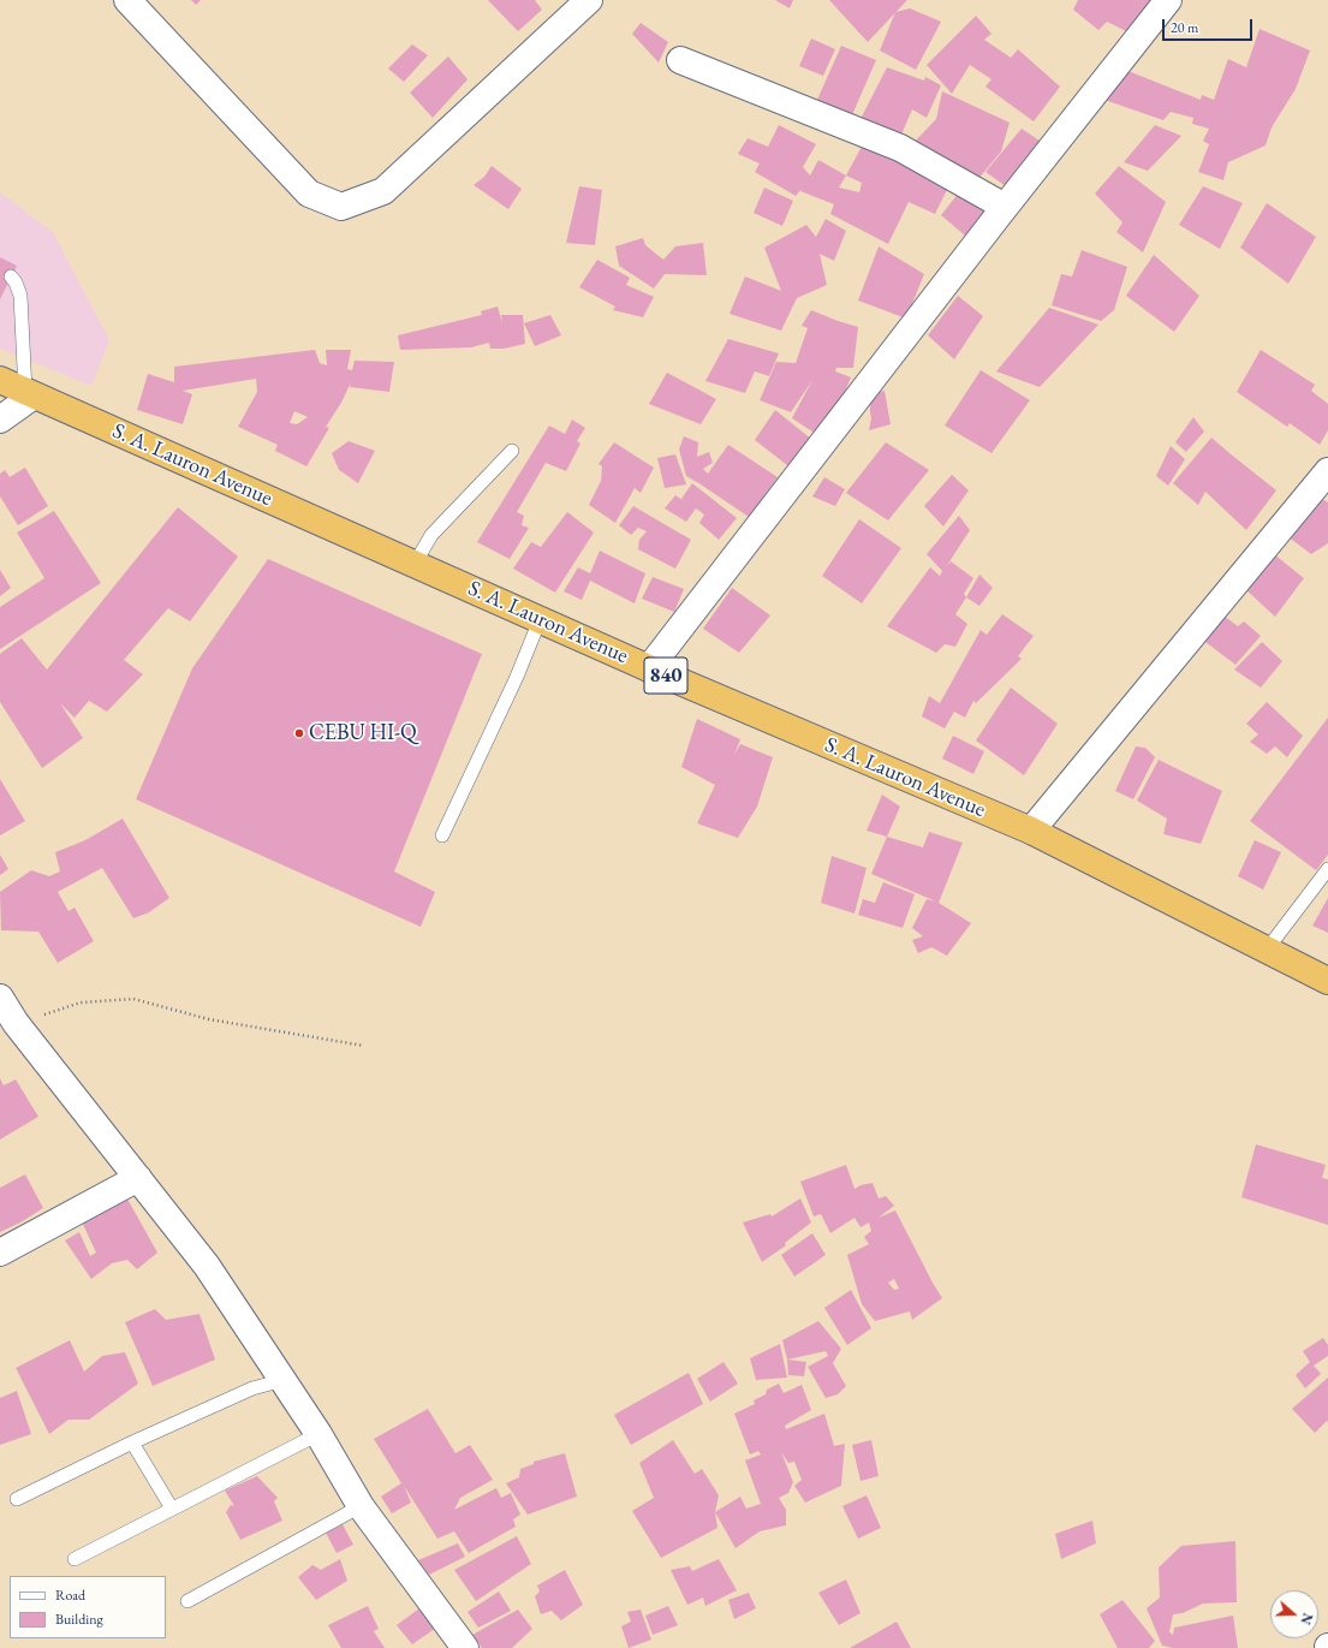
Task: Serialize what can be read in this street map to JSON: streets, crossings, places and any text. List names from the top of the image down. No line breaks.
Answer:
{"streets":{"highway":["S. A. Lauron Avenue","840"]},"places":["CEBU HI-Q"],"legend":["Road","Building"],"scale_bar":"20 m","north":"right"}
